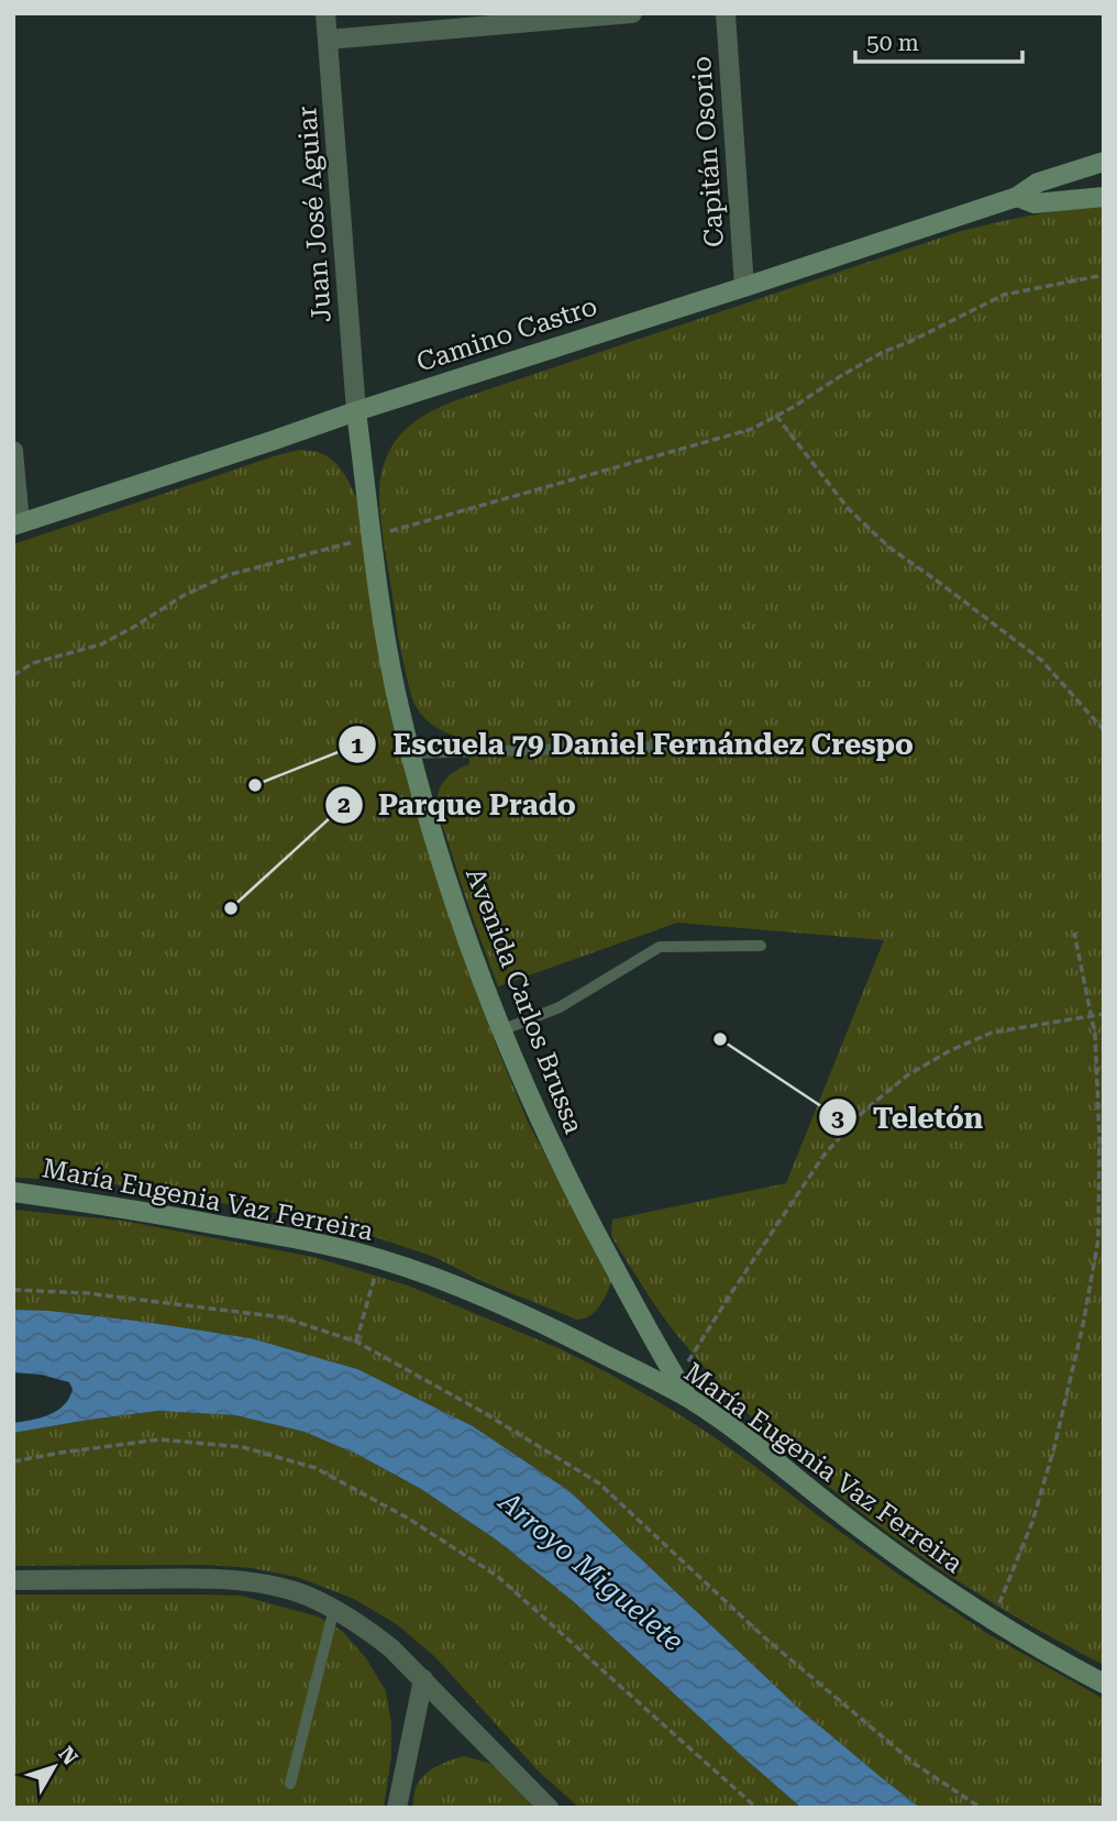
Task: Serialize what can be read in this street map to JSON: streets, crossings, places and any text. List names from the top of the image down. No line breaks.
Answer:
{"streets":{"street":["Capitán Osorio","Juan José Aguiar","Camino Castro","Avenida Carlos Brussa","María Eugenia Vaz Ferreira"]},"crossings":[["Capitán Osorio","Camino Castro"],["Juan José Aguiar","Camino Castro"],["Juan José Aguiar","Avenida Carlos Brussa"],["Camino Castro","Avenida Carlos Brussa"],["Avenida Carlos Brussa","María Eugenia Vaz Ferreira"]],"water":["Arroyo Miguelete"],"places":["Escuela 79 Daniel Fernández Crespo","Parque Prado","Teletón"],"scale_bar":"50 m","north":"top right"}
